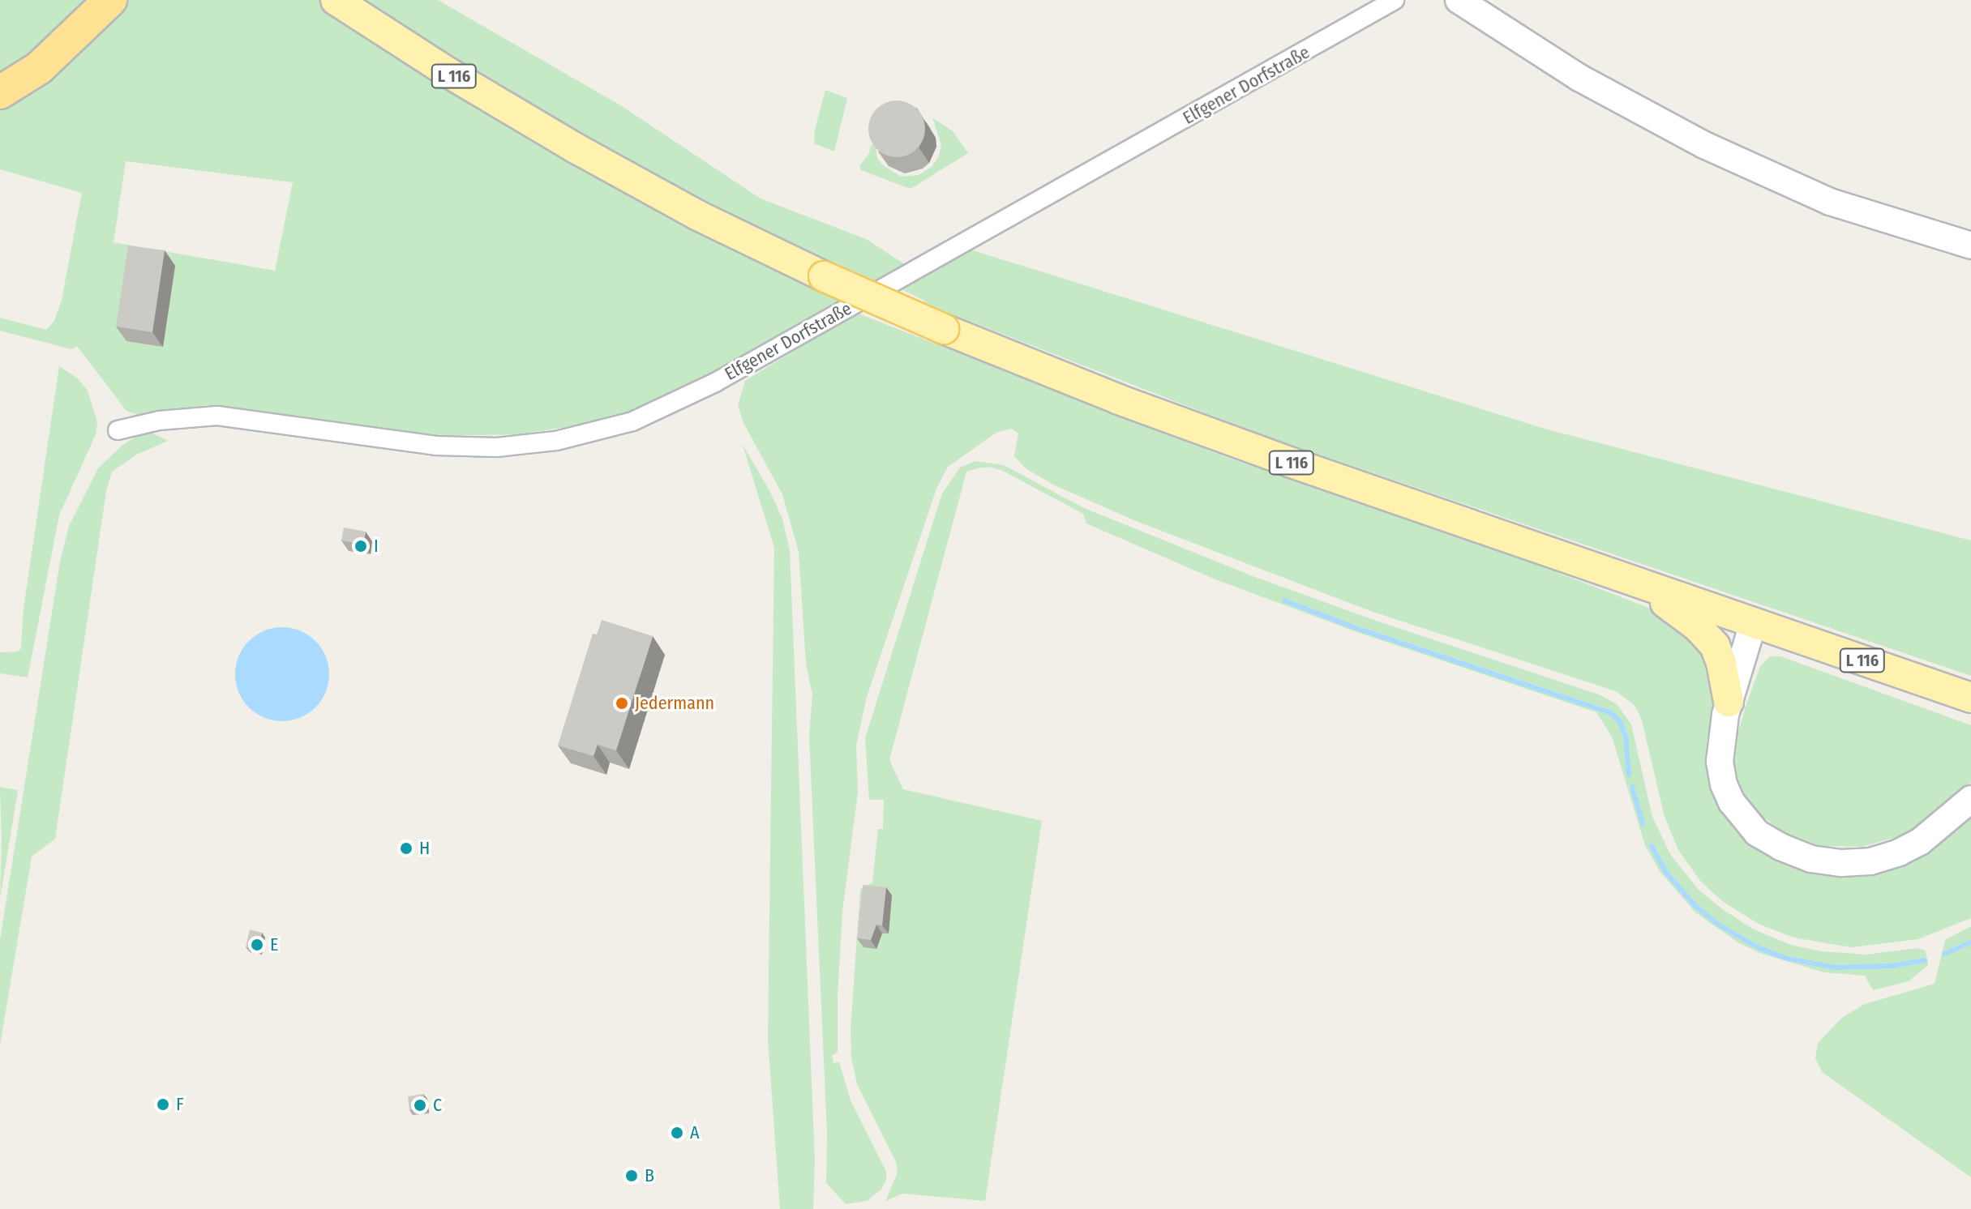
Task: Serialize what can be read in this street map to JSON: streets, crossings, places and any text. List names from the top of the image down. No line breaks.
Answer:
{"streets":{"main road":["L 116"],"street":["Elfgener Dorfstraße"]},"places":["I","Jedermann","H","E","F","C","A","B"]}
